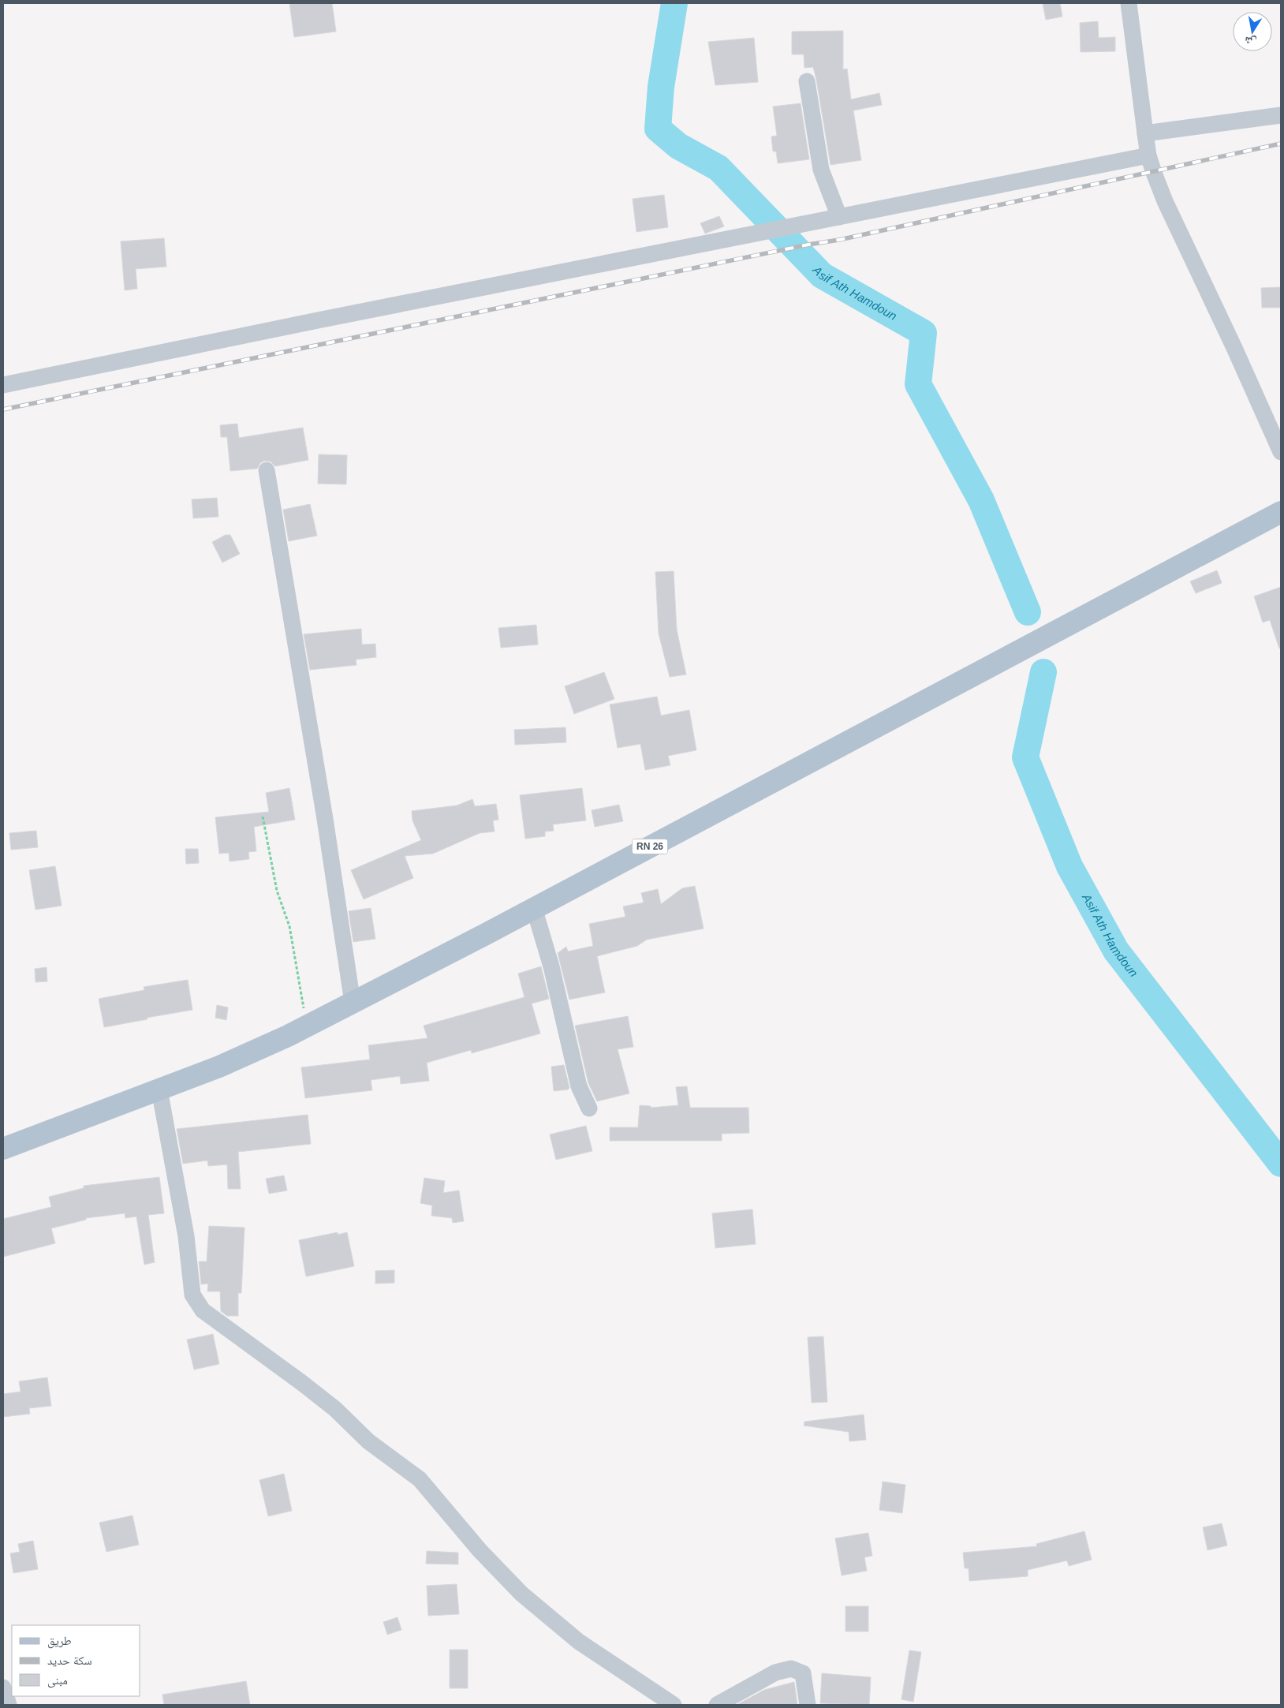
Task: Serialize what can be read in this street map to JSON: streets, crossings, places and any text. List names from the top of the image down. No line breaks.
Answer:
{"streets":{"main road":["RN 26"]},"water":["Asif Ath Hamdoun"],"legend":["طريق","سكة حديد","مبنى"],"north":"bottom"}
